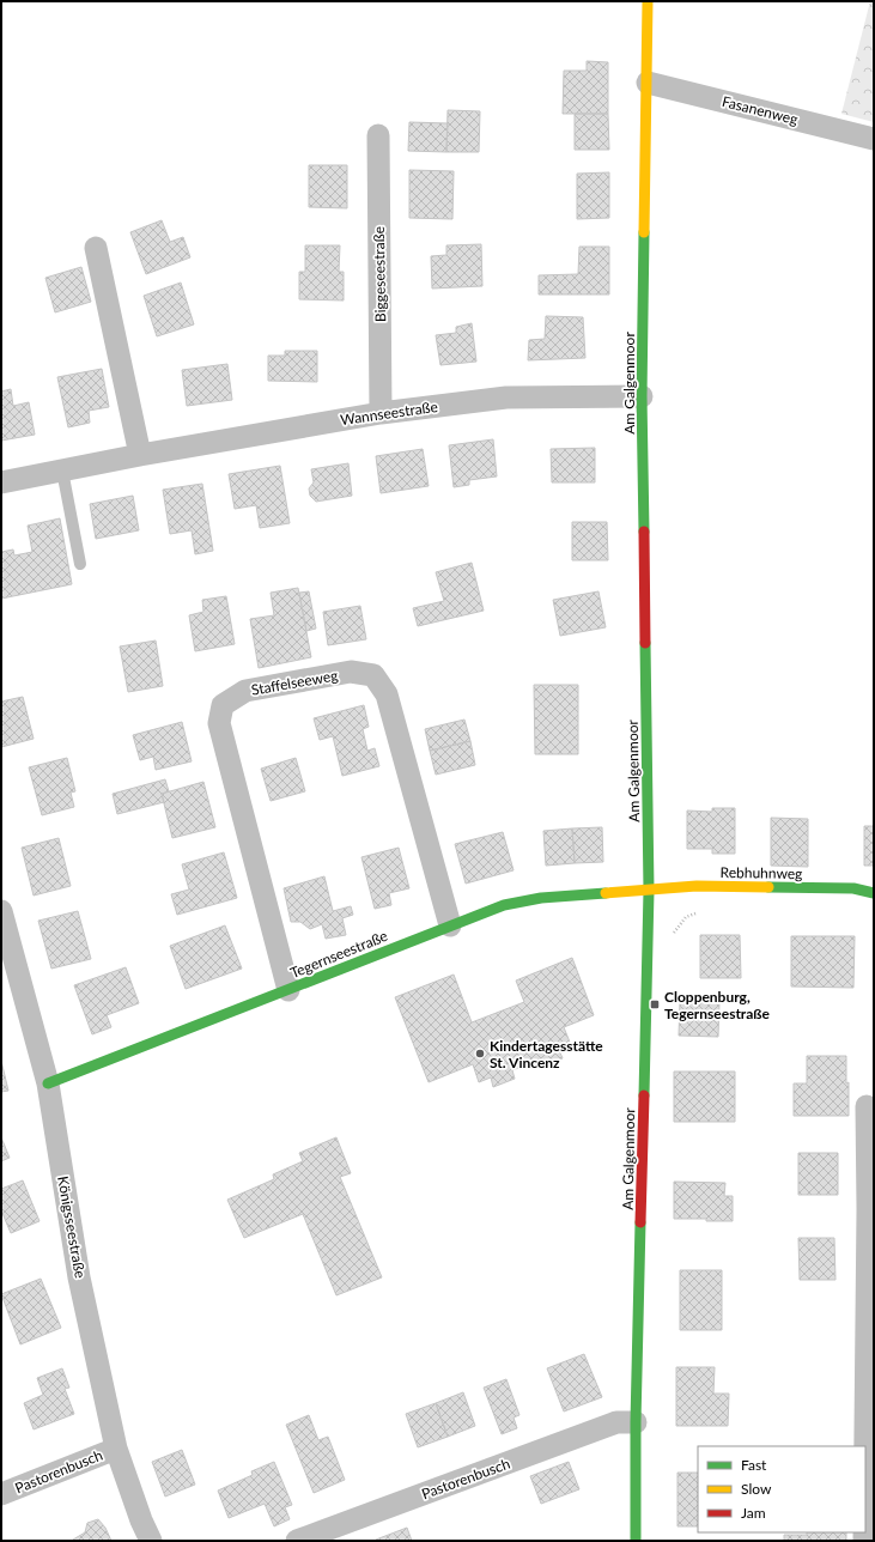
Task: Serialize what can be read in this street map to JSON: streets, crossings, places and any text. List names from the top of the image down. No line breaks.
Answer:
{"streets":{"street":["Fasanenweg","Biggeseestraße","Am Galgenmoor","Wannseestraße","Staffelseeweg","Rebhuhnweg","Tegernseestraße","Königsseestraße","Pastorenbusch"]},"crossings":[["Fasanenweg","Am Galgenmoor"],["Biggeseestraße","Wannseestraße"],["Am Galgenmoor","Wannseestraße"],["Am Galgenmoor","Rebhuhnweg"],["Am Galgenmoor","Tegernseestraße"],["Am Galgenmoor","Pastorenbusch"],["Staffelseeweg","Tegernseestraße"],["Rebhuhnweg","Tegernseestraße"],["Tegernseestraße","Königsseestraße"],["Königsseestraße","Pastorenbusch"]],"places":{"transit":["Cloppenburg, Tegernseestraße"],"other":["Kindertagesstätte St. Vincenz"]},"legend":["Fast","Slow","Jam"]}
